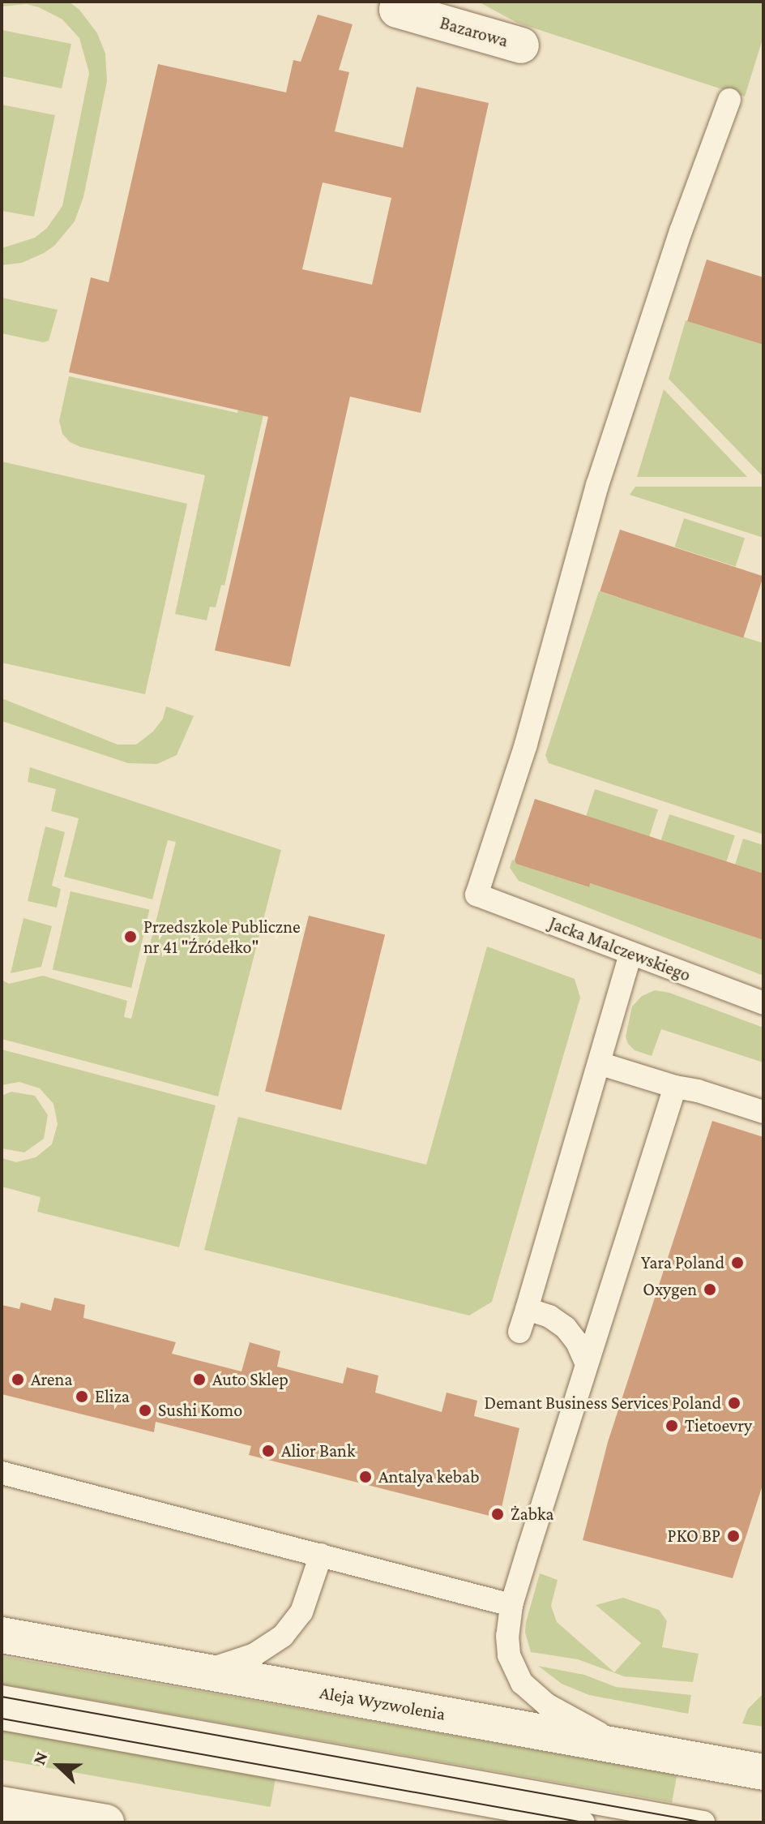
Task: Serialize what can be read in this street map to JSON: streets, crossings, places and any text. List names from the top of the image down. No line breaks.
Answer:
{"streets":{"street":["Bazarowa","Aleja Wyzwolenia"],"lane":["Jacka Malczewskiego"]},"places":["Przedszkole Publiczne nr 41 \"Źródełko\"","Yara Poland","Oxygen","Arena","Auto Sklep","Eliza","Demant Business Services Poland","Sushi Komo","Tietoevry","Alior Bank","Antalya kebab","Żabka","PKO BP"],"north":"left"}
